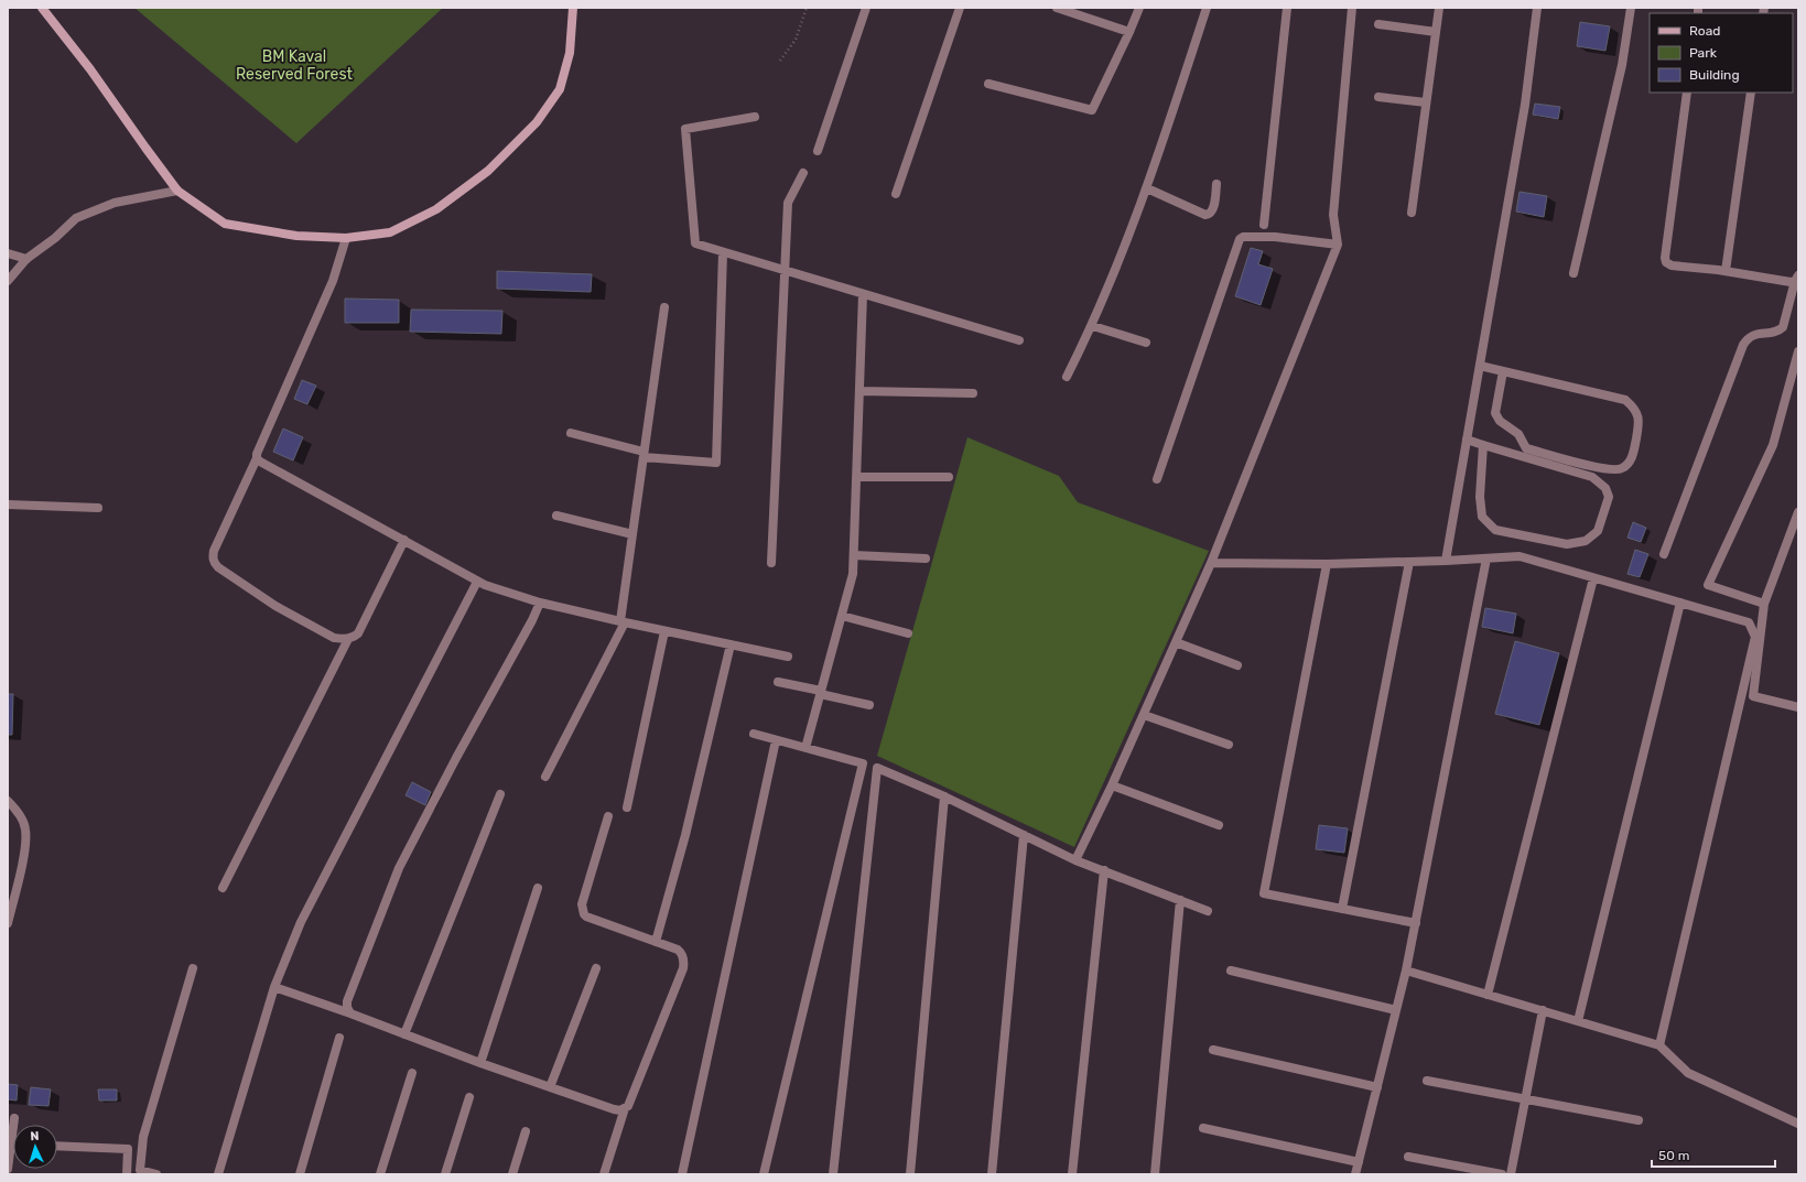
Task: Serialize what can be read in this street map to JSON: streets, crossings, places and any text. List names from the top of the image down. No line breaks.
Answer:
{"parks":["BM Kaval Reserved Forest"],"legend":["Road","Park","Building"],"scale_bar":"50 m","north":"top"}
